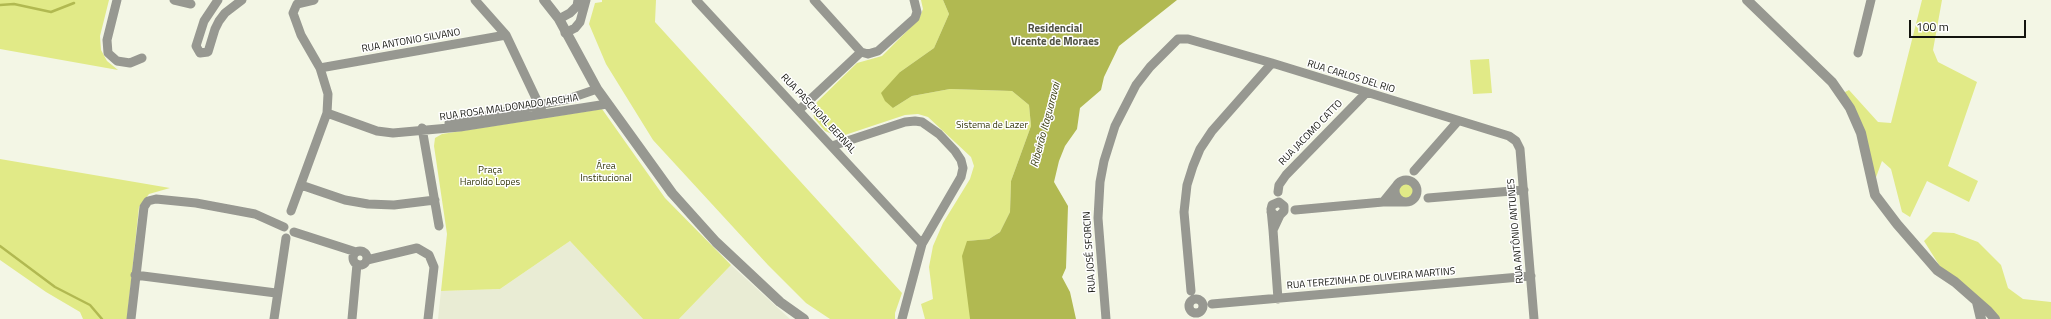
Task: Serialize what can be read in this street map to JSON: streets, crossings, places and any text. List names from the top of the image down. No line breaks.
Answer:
{"streets":{"street":["RUA ANTONIO SILVANO","RUA CARLOS DEL RIO","RUA ROSA MALDONADO ARCHIA","RUA PASCHOAL BERNAL","RUA JACOMO CATTO","RUA ANTÔNIO ANTUNES","RUA JOSÉ SFORCIN","RUA TEREZINHA DE OLIVEIRA MARTINS"]},"crossings":[["RUA CARLOS DEL RIO","RUA JACOMO CATTO"],["RUA CARLOS DEL RIO","RUA ANTÔNIO ANTUNES"],["RUA CARLOS DEL RIO","RUA JOSÉ SFORCIN"],["RUA ANTÔNIO ANTUNES","RUA TEREZINHA DE OLIVEIRA MARTINS"]],"districts":["Residencial Vicente de Moraes"],"water":["Ribeirão Itaguaravai"],"parks":["Sistema de Lazer","Área Institucional","Praça Haroldo Lopes"],"scale_bar":"100 m"}
